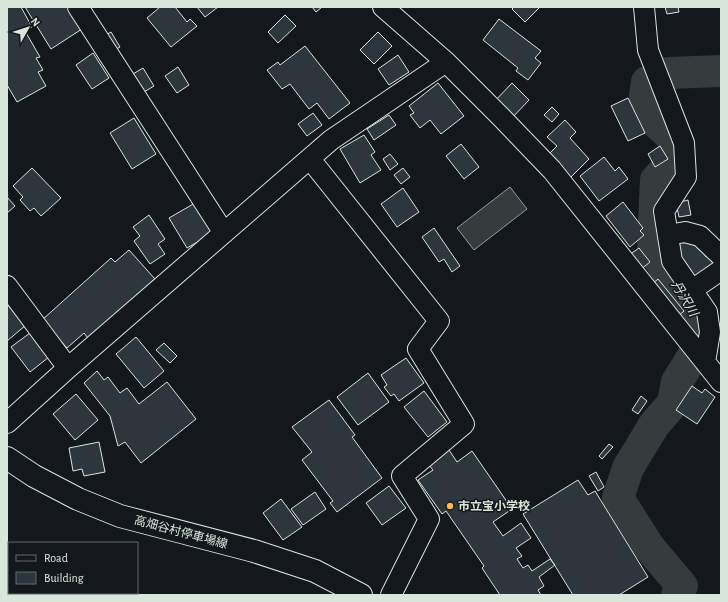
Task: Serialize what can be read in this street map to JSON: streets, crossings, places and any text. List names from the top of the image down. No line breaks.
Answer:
{"streets":{"main road":["高畑谷村停車場線"]},"water":["丹沢川"],"places":["市立宝小学校"],"legend":["Road","Building"],"north":"top right"}
